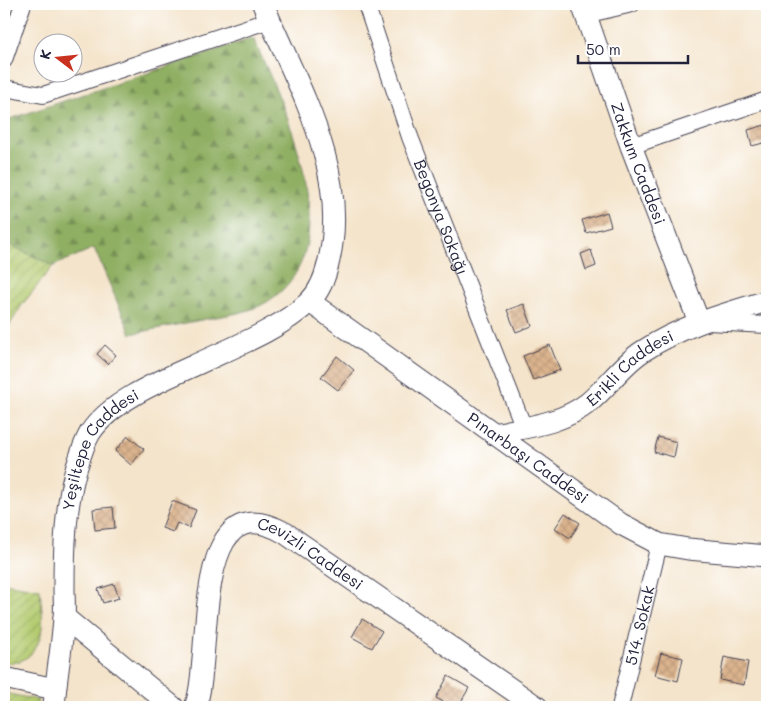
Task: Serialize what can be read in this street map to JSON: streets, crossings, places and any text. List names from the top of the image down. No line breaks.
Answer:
{"streets":{"street":["Zakkum Caddesi","Begonya Sokağı","Erikli Caddesi","Yeşiltepe Caddesi","Pınarbaşı Caddesi","Cevizli Caddesi","514. Sokak"]},"crossings":[["Zakkum Caddesi","Erikli Caddesi"],["Begonya Sokağı","Erikli Caddesi"],["Erikli Caddesi","Pınarbaşı Caddesi"],["Yeşiltepe Caddesi","Pınarbaşı Caddesi"],["Pınarbaşı Caddesi","514. Sokak"]],"scale_bar":"50 m","north":"left"}
